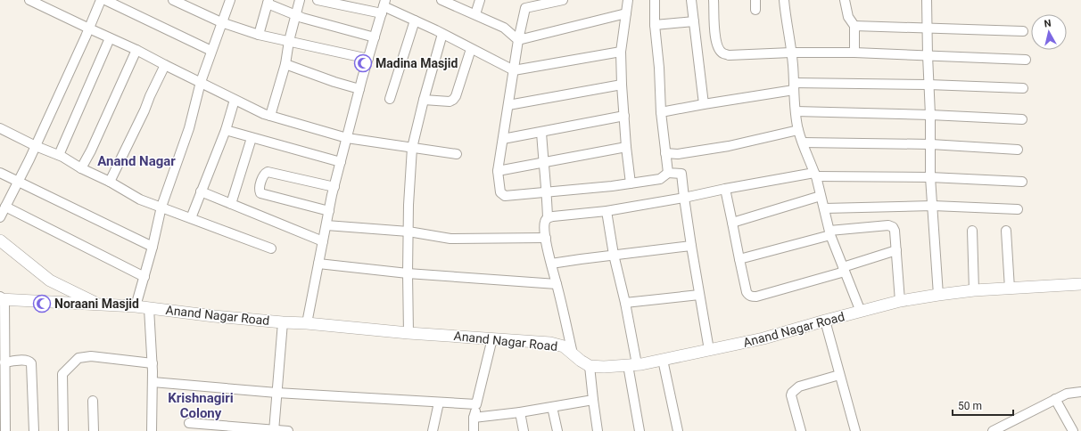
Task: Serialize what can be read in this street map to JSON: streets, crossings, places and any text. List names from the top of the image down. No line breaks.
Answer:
{"streets":{"street":["Anand Nagar Road"]},"districts":["Anand Nagar","Krishnagiri Colony"],"places":{"mosque":["Madina Masjid","Noraani Masjid"]},"scale_bar":"50 m","north":"top"}
